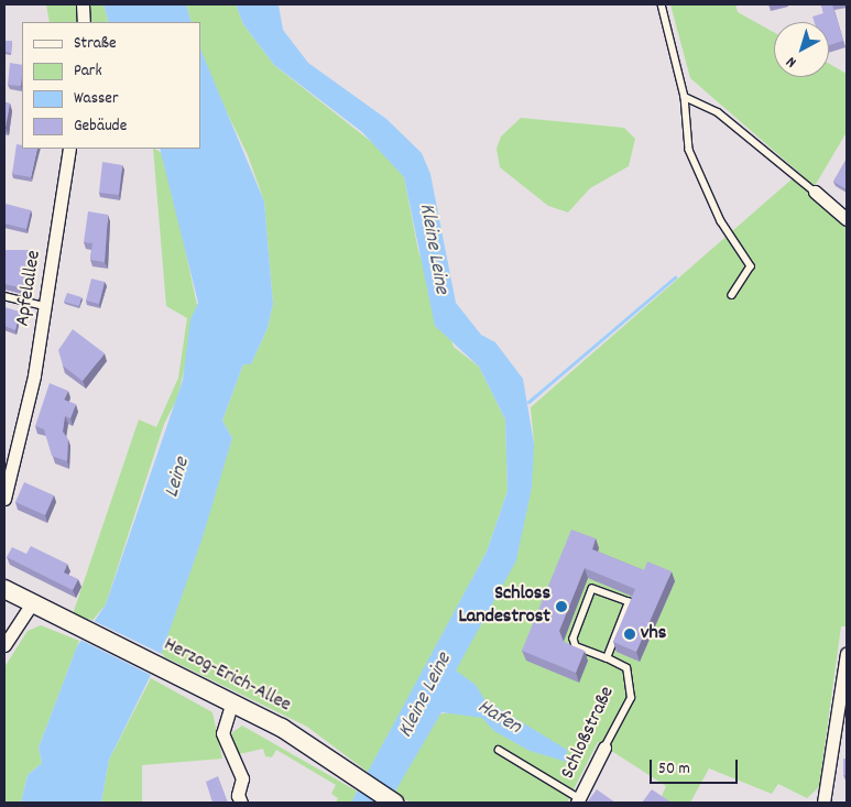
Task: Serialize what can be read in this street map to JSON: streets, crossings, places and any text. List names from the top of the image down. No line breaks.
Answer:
{"streets":{"main road":["Herzog-Erich-Allee"],"street":["Apfelallee","Schloßstraße"]},"water":["Kleine Leine","Leine","Hafen"],"places":["Schloss Landestrost","vhs"],"legend":["Straße","Park","Wasser","Gebäude"],"scale_bar":"50 m","north":"bottom left"}
